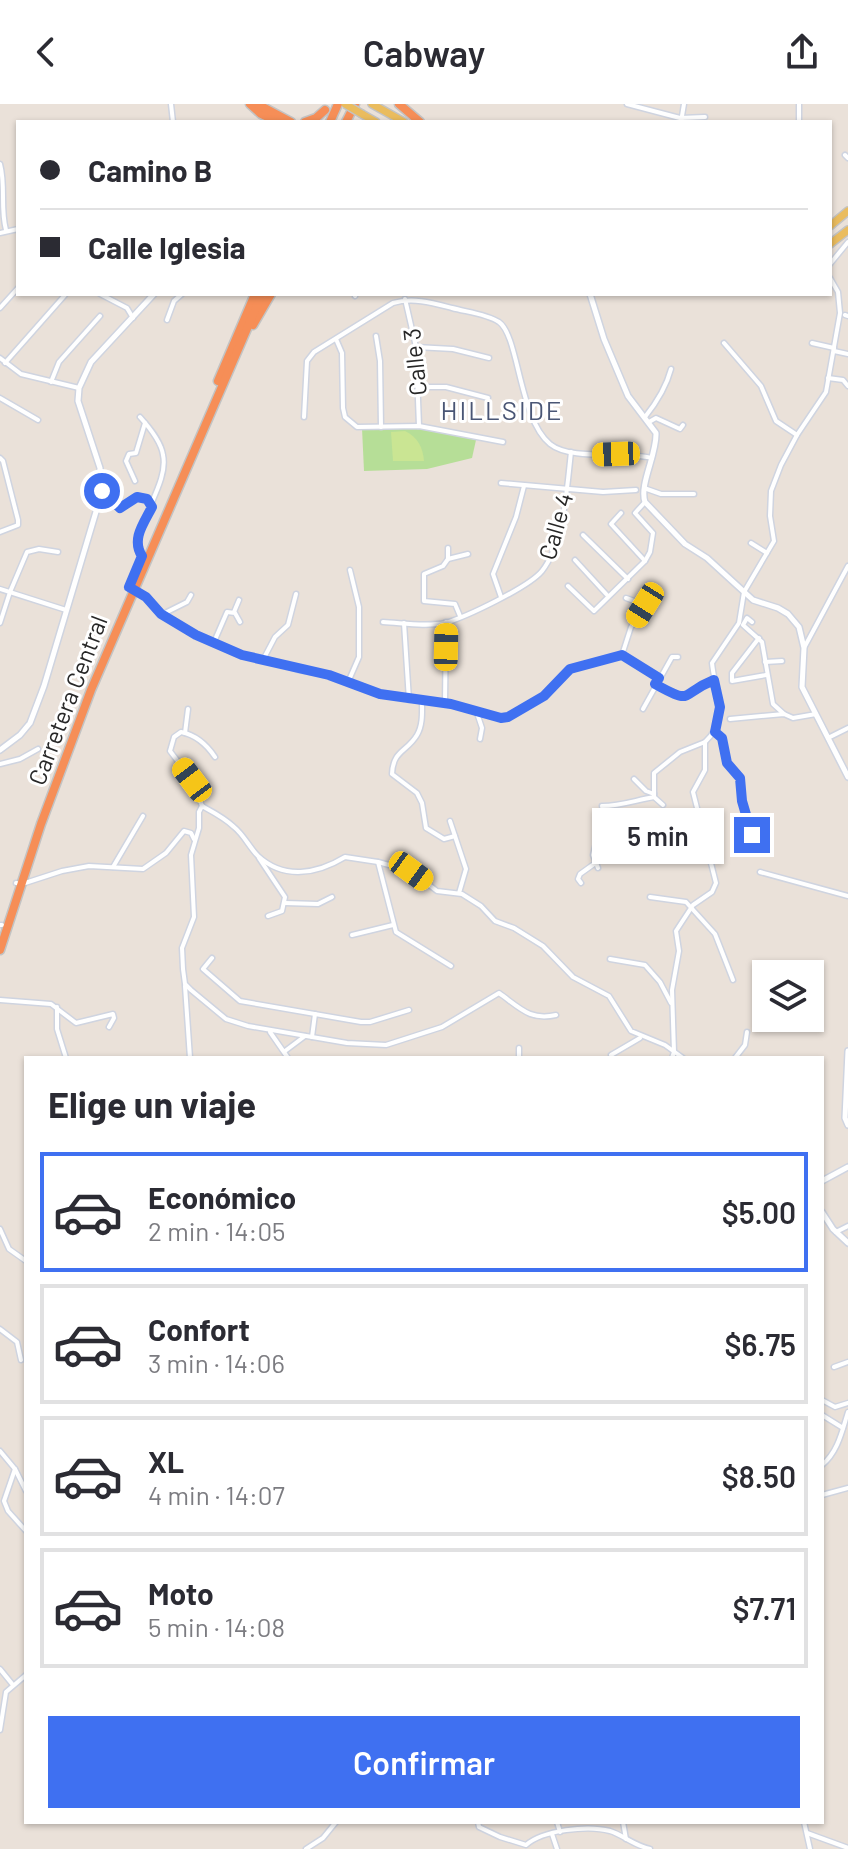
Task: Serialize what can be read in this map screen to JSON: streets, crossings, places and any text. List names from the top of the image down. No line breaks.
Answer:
{"streets":{"highway":["Carretera Central"],"street":["Calle 3","Calle 4"]},"districts":["HILLSIDE"],"page":{"header":"Cabway","banner":["Camino B","Calle Iglesia"],"bubble":"5 min","heading":"Elige un viaje","list":[{"name":"Económico","note":"2 min · 14:05","value":"$5.00"},{"name":"Confort","note":"3 min · 14:06","value":"$6.75"},{"name":"XL","note":"4 min · 14:07","value":"$8.50"},{"name":"Moto","note":"5 min · 14:08","value":"$7.71"}],"buttons":"Confirmar"}}
